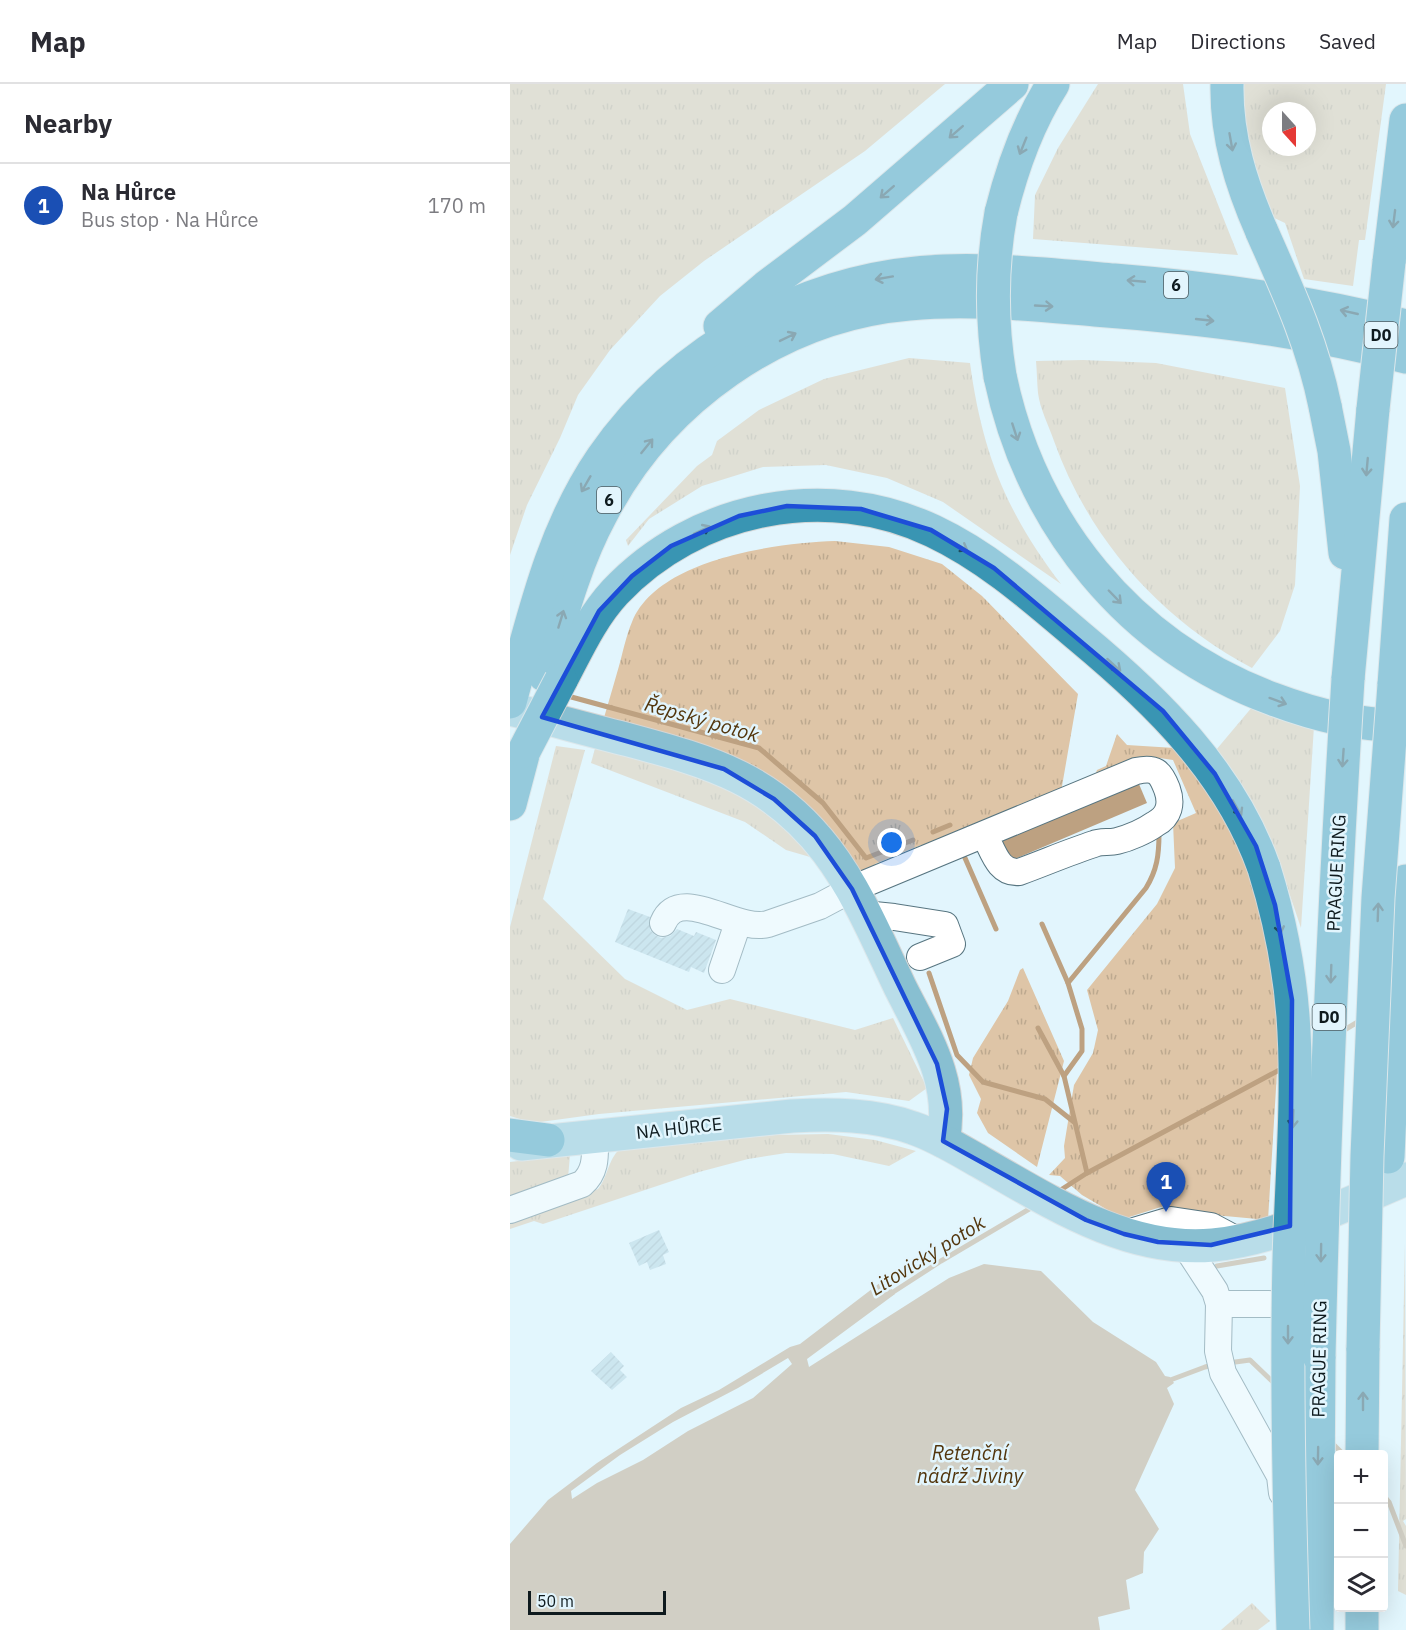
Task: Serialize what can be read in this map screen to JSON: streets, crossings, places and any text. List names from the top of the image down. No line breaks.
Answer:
{"streets":{"highway":["6","D0","PRAGUE RING"],"main road":["NA HŮRCE"]},"water":["Řepský potok","Litovický potok","Retenční nádrž Jiviny"],"scale_bar":"50 m","north":"bottom","page":{"header":"Map","nav":["Map","Directions","Saved"],"heading":"Nearby","list":[{"mark":"1","name":"Na Hůrce","note":"Bus stop · Na Hůrce","value":"170 m"}],"pins":"1","map_buttons":["+","−"],"scale":"50 m"}}
